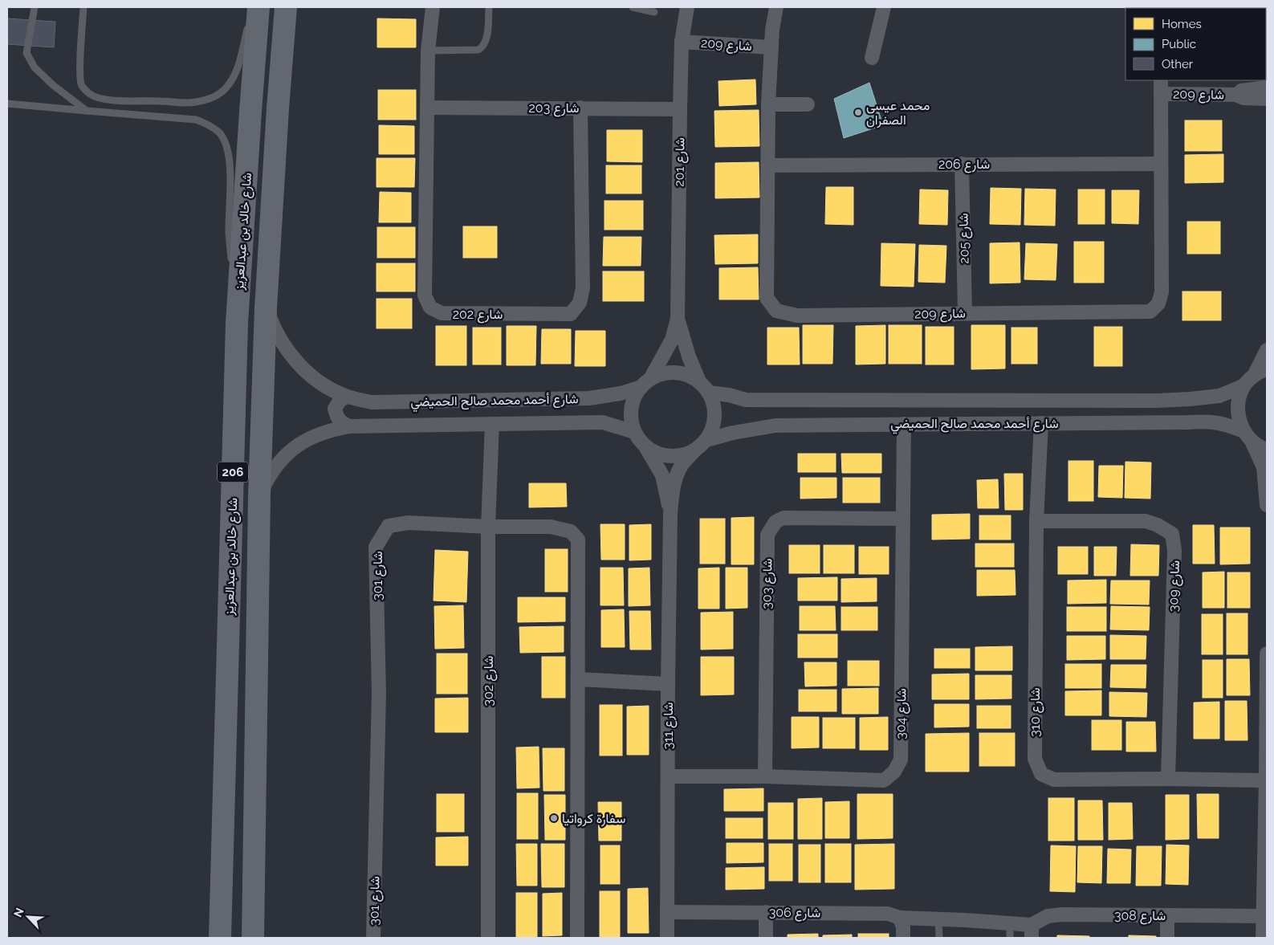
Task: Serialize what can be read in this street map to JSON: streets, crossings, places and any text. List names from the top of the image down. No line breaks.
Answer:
{"streets":{"main road":["شارع خالد بن عبدالعزيز","206"],"street":["شارع 209","شارع 203","شارع 201","شارع 206","شارع 205","شارع 202","شارع أحمد محمد صالح الحميضي","شارع 301","شارع 303","شارع 309","شارع 302","شارع 310","شارع 304","شارع 311","شارع 306","شارع 308"]},"crossings":[["شارع 209","شارع 201"],["شارع 209","شارع 206"],["شارع 209","شارع 205"],["شارع 203","شارع 201"],["شارع 203","شارع 202"],["شارع 201","شارع أحمد محمد صالح الحميضي"],["شارع 201","شارع 311"],["شارع 206","شارع 205"],["شارع خالد بن عبدالعزيز","شارع أحمد محمد صالح الحميضي"],["شارع أحمد محمد صالح الحميضي","شارع 302"],["شارع أحمد محمد صالح الحميضي","شارع 310"],["شارع أحمد محمد صالح الحميضي","شارع 304"],["شارع أحمد محمد صالح الحميضي","شارع 311"],["شارع 301","شارع 302"],["شارع 303","شارع 304"],["شارع 309","شارع 310"],["شارع 304","شارع 311"],["شارع 311","شارع 306"],["شارع 306","شارع 308"]],"places":["محمد عيسى الصفران","سفارة كرواتيا"],"legend":["Homes","Public","Other"],"north":"top left"}
